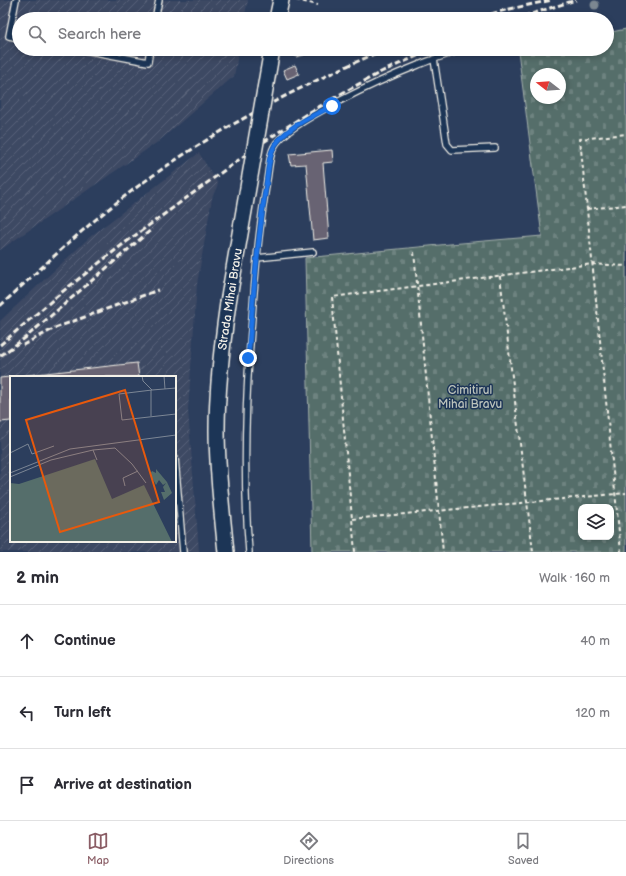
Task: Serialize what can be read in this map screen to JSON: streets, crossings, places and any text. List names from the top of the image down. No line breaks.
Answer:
{"streets":{"main road":["Strada Mihai Bravu"]},"parks":["Cimitirul Mihai Bravu"],"north":"left","page":{"search":"Search here","heading":["2 min","Walk · 160 m"],"list":[["Continue","40 m"],["Turn left","120 m"],"Arrive at destination"],"nav":["Map","Directions","Saved"]}}
